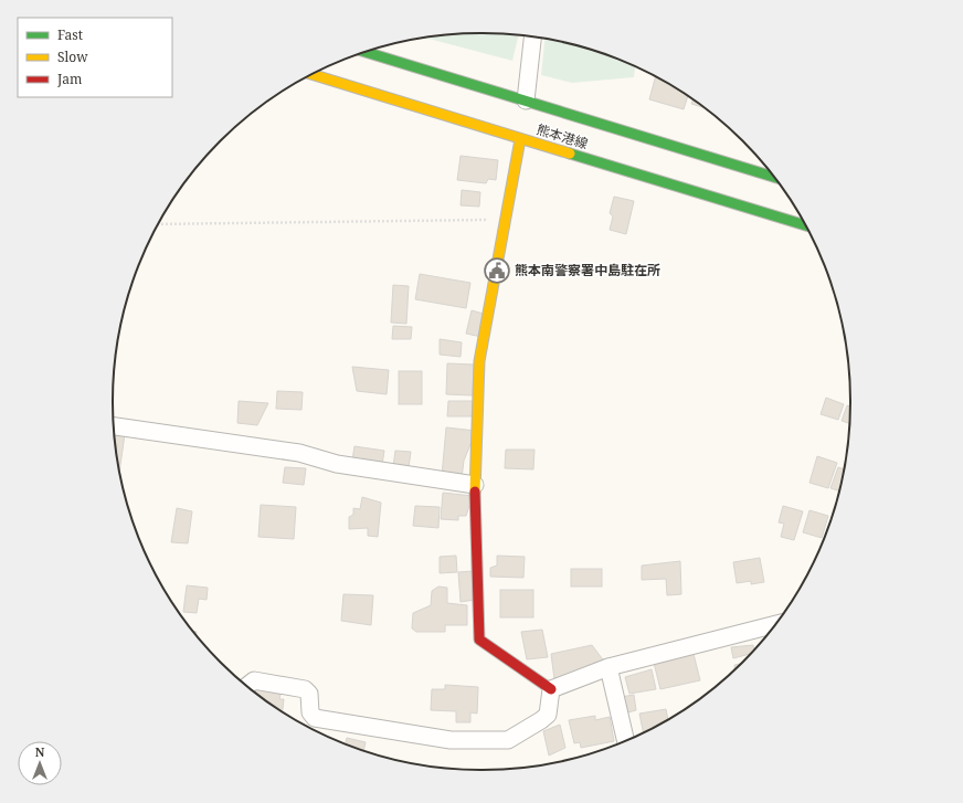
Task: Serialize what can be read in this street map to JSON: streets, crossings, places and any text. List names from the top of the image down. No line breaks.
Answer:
{"streets":{"main road":["熊本港線"]},"places":{"public building":["熊本南警察署中島駐在所"]},"legend":["Fast","Slow","Jam"],"north":"top"}
